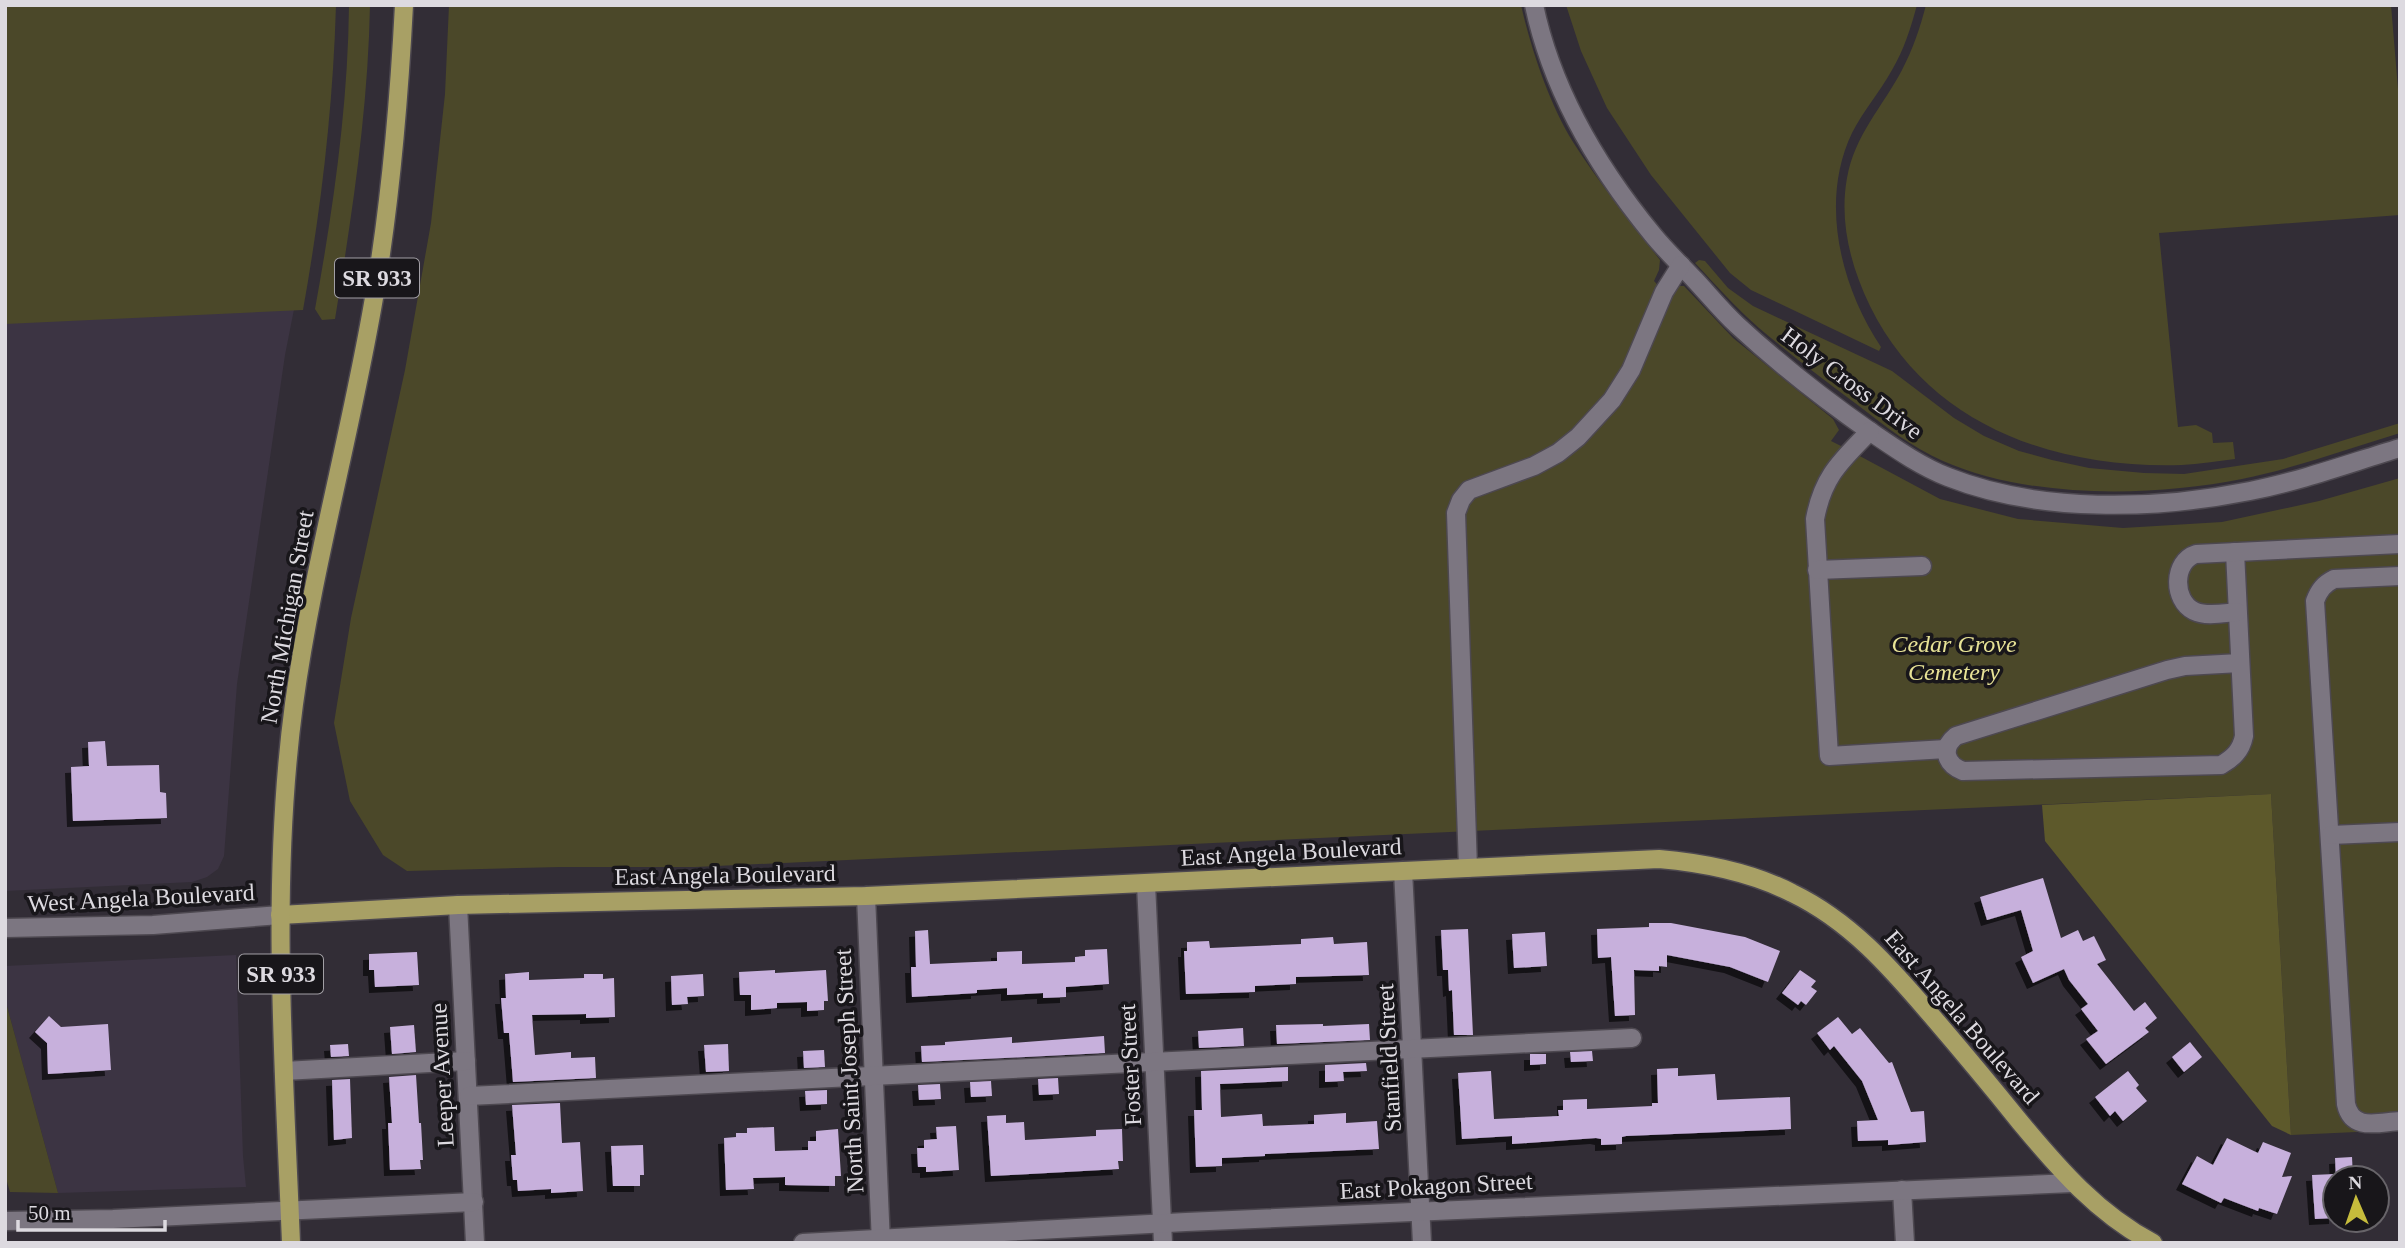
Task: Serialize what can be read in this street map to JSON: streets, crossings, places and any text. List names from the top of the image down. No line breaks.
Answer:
{"streets":{"main road":["SR 933","North Michigan Street","East Angela Boulevard"],"street":["Holy Cross Drive","West Angela Boulevard","Stanfield Street","Foster Street","North Saint Joseph Street","Leeper Avenue","East Pokagon Street"]},"crossings":[["North Michigan Street","East Angela Boulevard"],["North Michigan Street","West Angela Boulevard"],["East Angela Boulevard","West Angela Boulevard"],["East Angela Boulevard","Stanfield Street"],["East Angela Boulevard","Foster Street"],["East Angela Boulevard","North Saint Joseph Street"],["East Angela Boulevard","Leeper Avenue"],["East Angela Boulevard","East Pokagon Street"],["Stanfield Street","East Pokagon Street"],["Foster Street","East Pokagon Street"],["North Saint Joseph Street","East Pokagon Street"]],"parks":["Cedar Grove Cemetery"],"scale_bar":"50 m","north":"top"}
